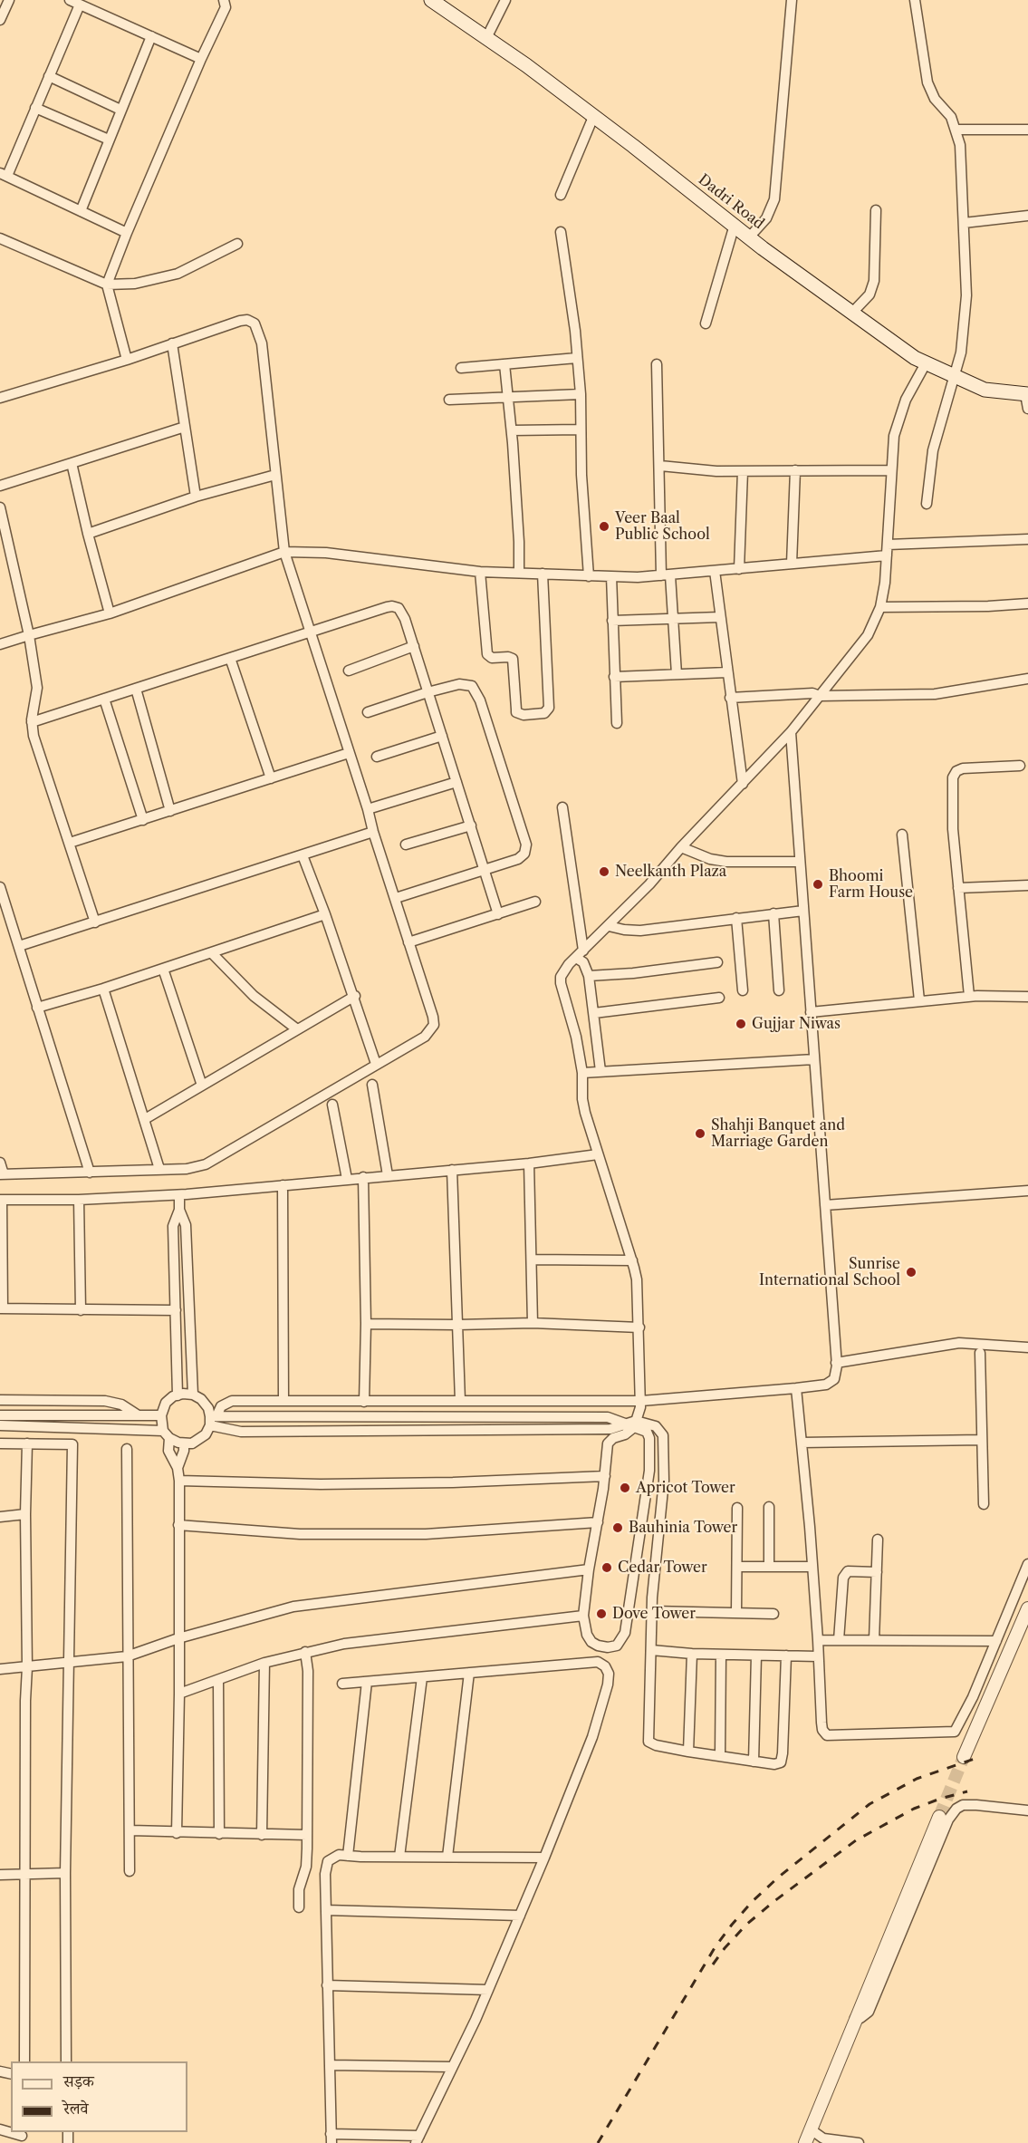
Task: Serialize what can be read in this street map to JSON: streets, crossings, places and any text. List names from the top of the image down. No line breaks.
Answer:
{"streets":{"main road":["Dadri Road"]},"places":["Veer Baal Public School","Neelkanth Plaza","Bhoomi Farm House","Gujjar Niwas","Shahji Banquet and Marriage Garden","Sunrise International School","Apricot Tower","Bauhinia Tower","Cedar Tower","Dove Tower"],"legend":["सड़क","रेलवे"]}
